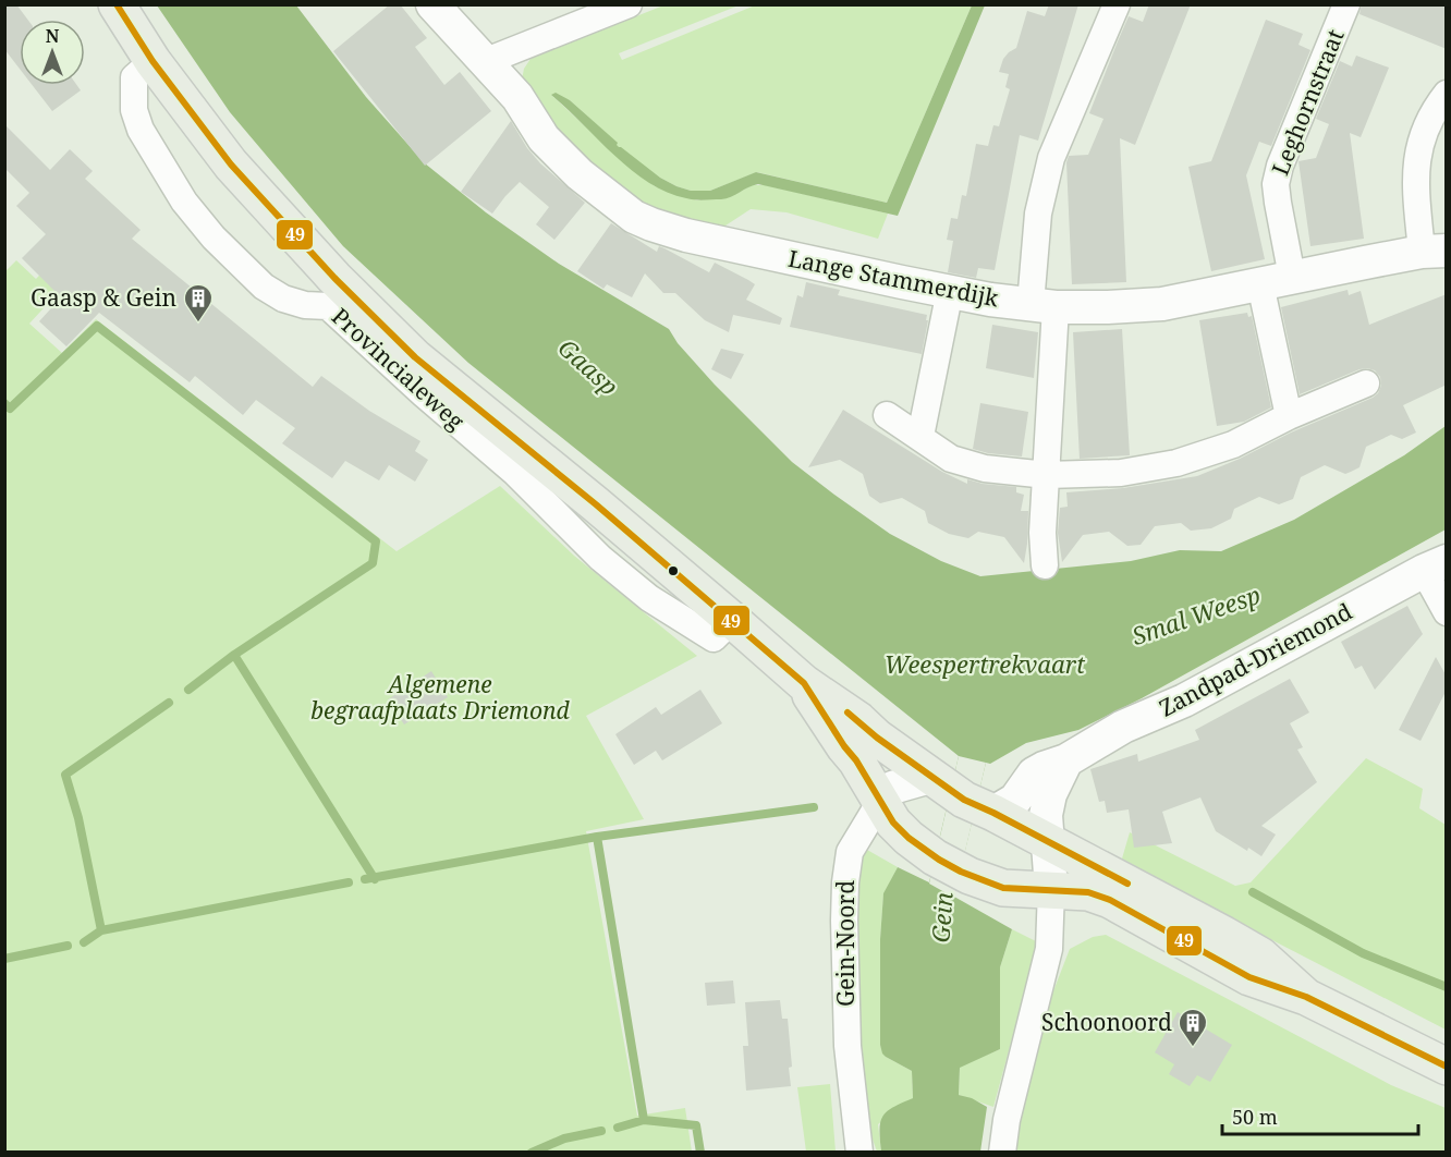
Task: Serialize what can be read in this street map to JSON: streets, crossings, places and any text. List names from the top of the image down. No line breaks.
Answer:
{"streets":{"main road":["Provincialeweg"],"street":["Leghornstraat","Lange Stammerdijk","Zandpad-Driemond","Gein-Noord"]},"crossings":[["Leghornstraat","Lange Stammerdijk"],["Provincialeweg","Zandpad-Driemond"],["Provincialeweg","Gein-Noord"],["Zandpad-Driemond","Gein-Noord"]],"water":["Gaasp","Smal Weesp","Weespertrekvaart","Gein"],"parks":["Algemene begraafplaats Driemond"],"places":{"building":["Gaasp & Gein","Schoonoord"]},"lines":["transit line 49"],"scale_bar":"50 m","north":"top"}
